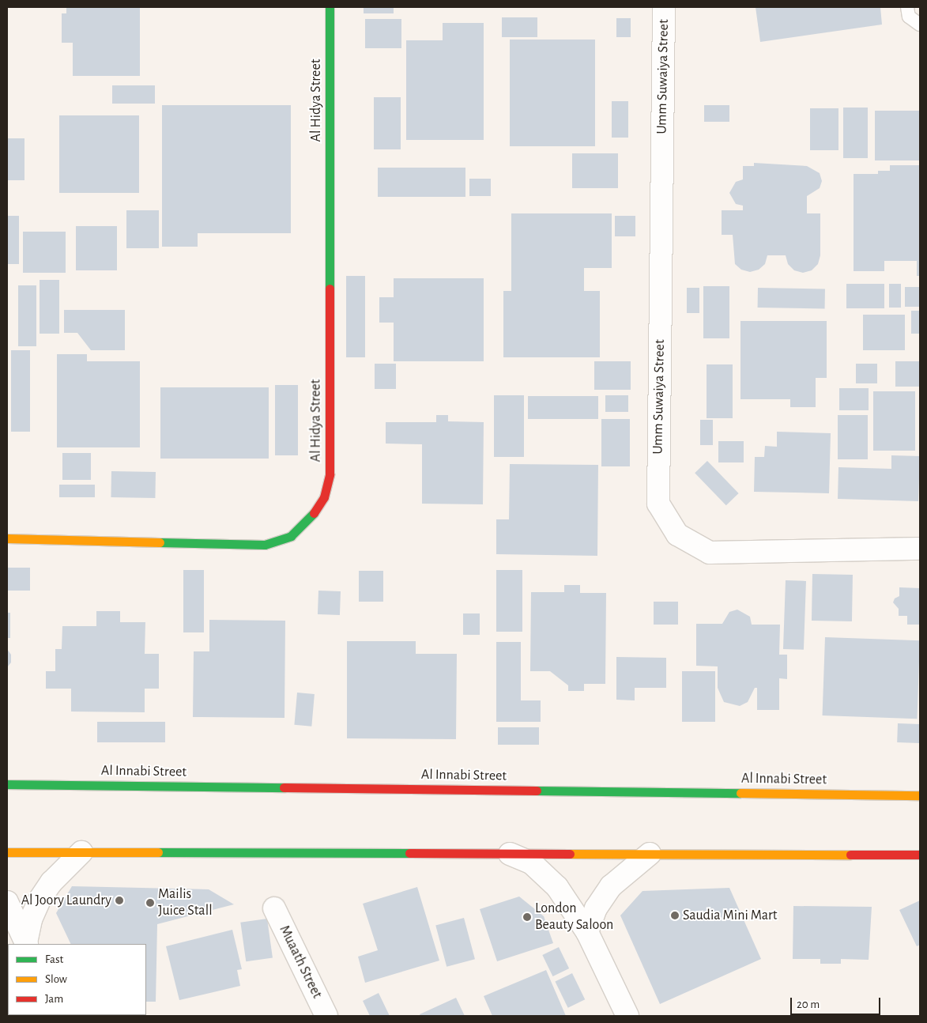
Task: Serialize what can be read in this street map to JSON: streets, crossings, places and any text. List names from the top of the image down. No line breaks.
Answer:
{"streets":{"street":["Umm Suwaiya Street","Al Hidya Street","Al Innabi Street","Muaath Street"]},"places":["Al Joory Laundry","Mailis Juice Stall","Saudia Mini Mart","London Beauty Saloon"],"legend":["Fast","Slow","Jam"],"scale_bar":"20 m"}
